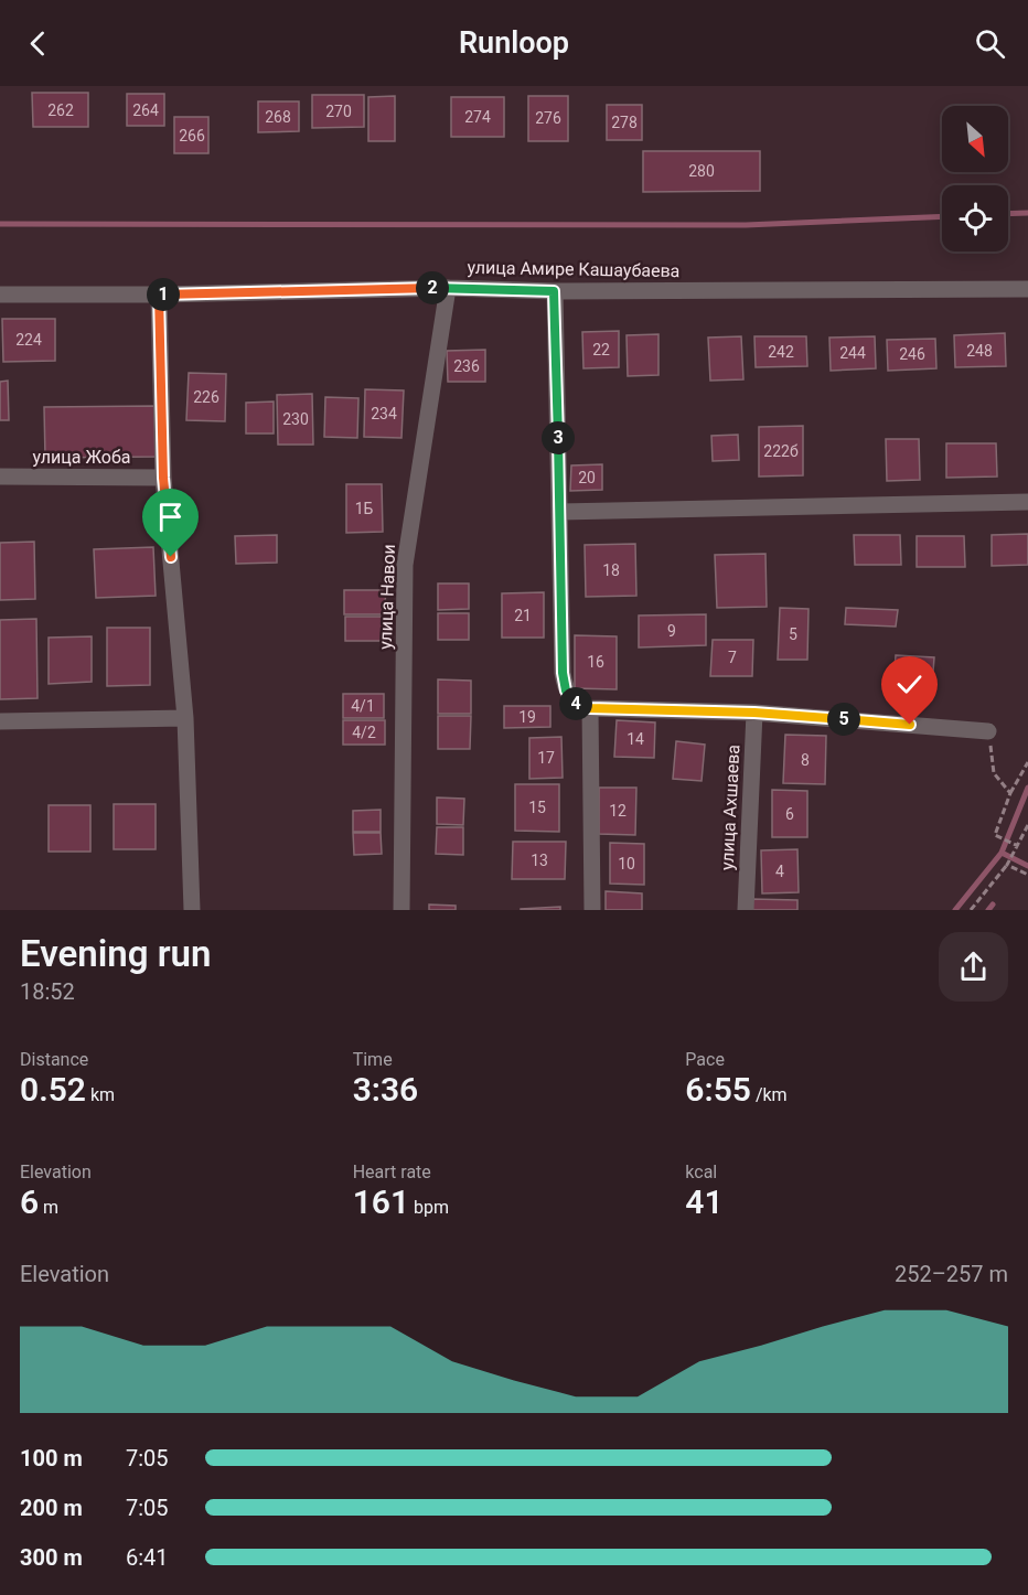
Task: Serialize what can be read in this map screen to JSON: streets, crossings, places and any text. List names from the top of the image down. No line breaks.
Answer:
{"streets":{"street":["улица Амире Кашаубаева","улица Жоба","улица Навои","улица Ахшаева"]},"crossings":[["улица Амире Кашаубаева","улица Навои"]],"house_numbers":["262","264","270","268","274","276","278","266","280","224","22","248","242","244","246","236","226","234","230","222б","20","1Б","18","21","9","5","7","16","4/1","19","4/2","14","17","8","15","12","6","13","10","4"],"north":"bottom right","page":{"header":"Runloop","pins":["2","1","3","4","5"],"heading":["Evening run","18:52"],"stats":[["Distance","0.52 km"],["Time","3:36"],["Pace","6:55 /km"],["Elevation","6 m"],["Heart rate","161 bpm"],["kcal","41"]],"chart":["Elevation","252–257 m"],"list":[{"name":"100 m","note":"7:05"},{"name":"200 m","note":"7:05"},{"name":"300 m","note":"6:41"}]}}
